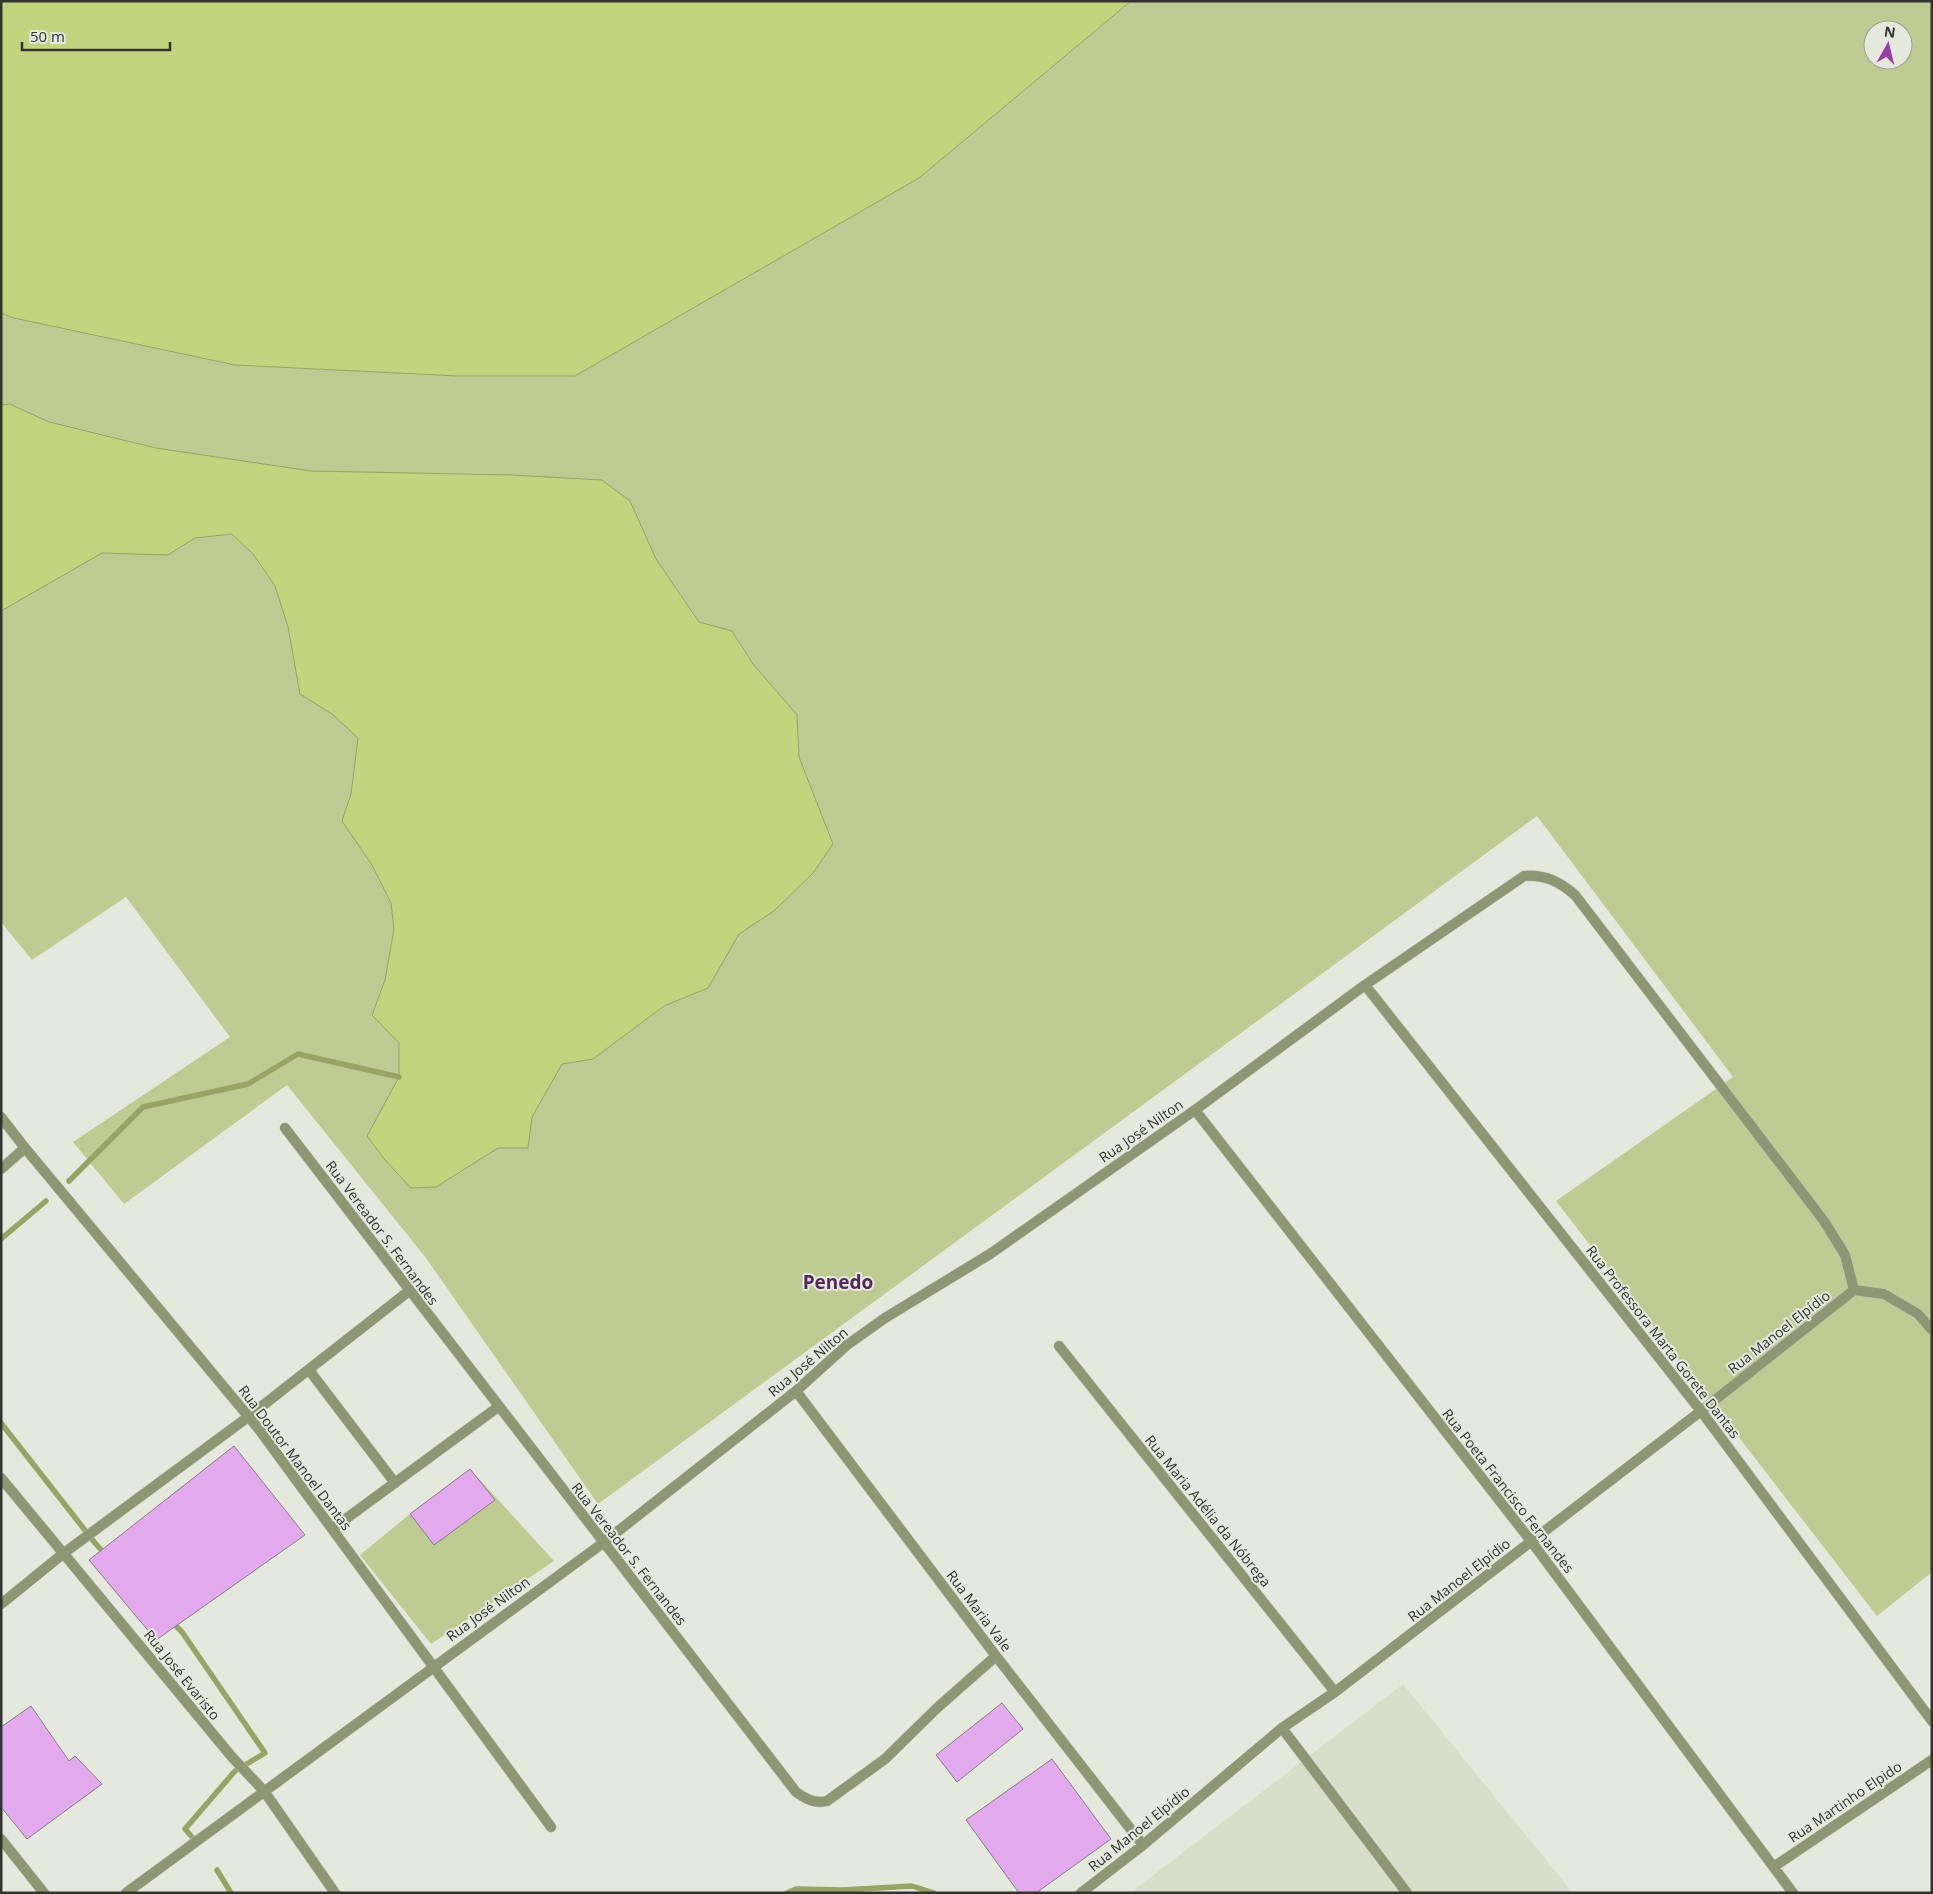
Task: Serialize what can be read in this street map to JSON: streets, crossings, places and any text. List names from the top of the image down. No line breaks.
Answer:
{"streets":{"street":["Rua José Nilton","Rua Vereador S. Fernandes","Rua Manoel Elpídio","Rua Professora Marta Gorete Dantas","Rua Doutor Manoel Dantas","Rua Poeta Francisco Fernandes","Rua Maria Adélia da Nóbrega","Rua Maria Vale","Rua José Evaristo","Rua Martinho Elpido"]},"crossings":[["Rua José Nilton","Rua Vereador S. Fernandes"],["Rua José Nilton","Rua Manoel Elpídio"],["Rua José Nilton","Rua Professora Marta Gorete Dantas"],["Rua José Nilton","Rua Doutor Manoel Dantas"],["Rua José Nilton","Rua Poeta Francisco Fernandes"],["Rua José Nilton","Rua Maria Vale"],["Rua José Nilton","Rua José Evaristo"],["Rua Vereador S. Fernandes","Rua Maria Vale"],["Rua Manoel Elpídio","Rua Professora Marta Gorete Dantas"],["Rua Manoel Elpídio","Rua Poeta Francisco Fernandes"],["Rua Manoel Elpídio","Rua Maria Adélia da Nóbrega"],["Rua Manoel Elpídio","Rua Maria Vale"],["Rua Poeta Francisco Fernandes","Rua Martinho Elpido"]],"districts":["Penedo"],"scale_bar":"50 m","north":"top"}
